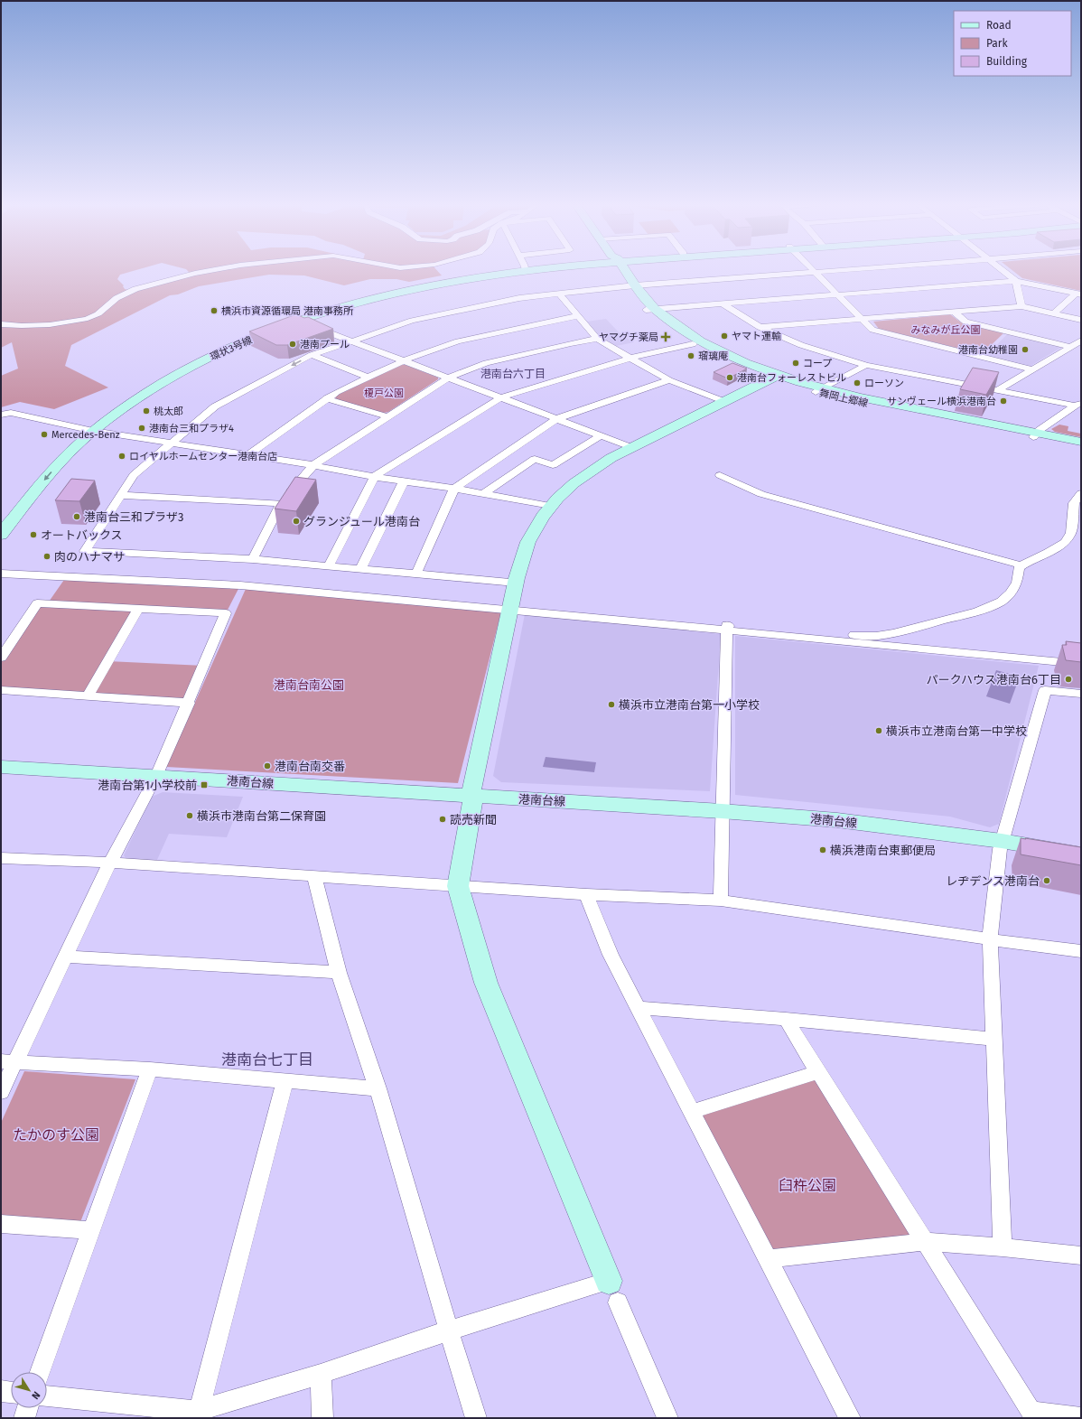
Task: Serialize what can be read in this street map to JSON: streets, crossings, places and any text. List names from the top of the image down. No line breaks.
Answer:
{"streets":{"street":["環状3号線","舞岡上郷線","港南台線"]},"districts":["港南台六丁目","港南台七丁目"],"parks":["みなみが丘公園","榎戸公園","港南台南公園","たかのす公園","臼杵公園"],"places":{"other":["横浜市資源循環局 港南事務所","ヤマト運輸","港南プール","港南台幼稚園","瑠璃庵","コープ","港南台フォーレストビル","ローソン","サンヴェール横浜港南台","桃太郎","港南台三和プラザ4","Mercedes-Benz","ロイヤルホームセンター港南台店","港南台三和プラザ3","グランジュール港南台","オートバックス","肉のハナマサ","パークハウス港南台6丁目","横浜市立港南台第一小学校","横浜市立港南台第一中学校","港南台南交番","横浜市港南台第二保育園","読売新聞","横浜港南台東郵便局","レヂデンス港南台"],"health":["ヤマグチ薬局"],"transit":["港南台第1小学校前"]},"legend":["Road","Park","Building"],"north":"bottom right"}
